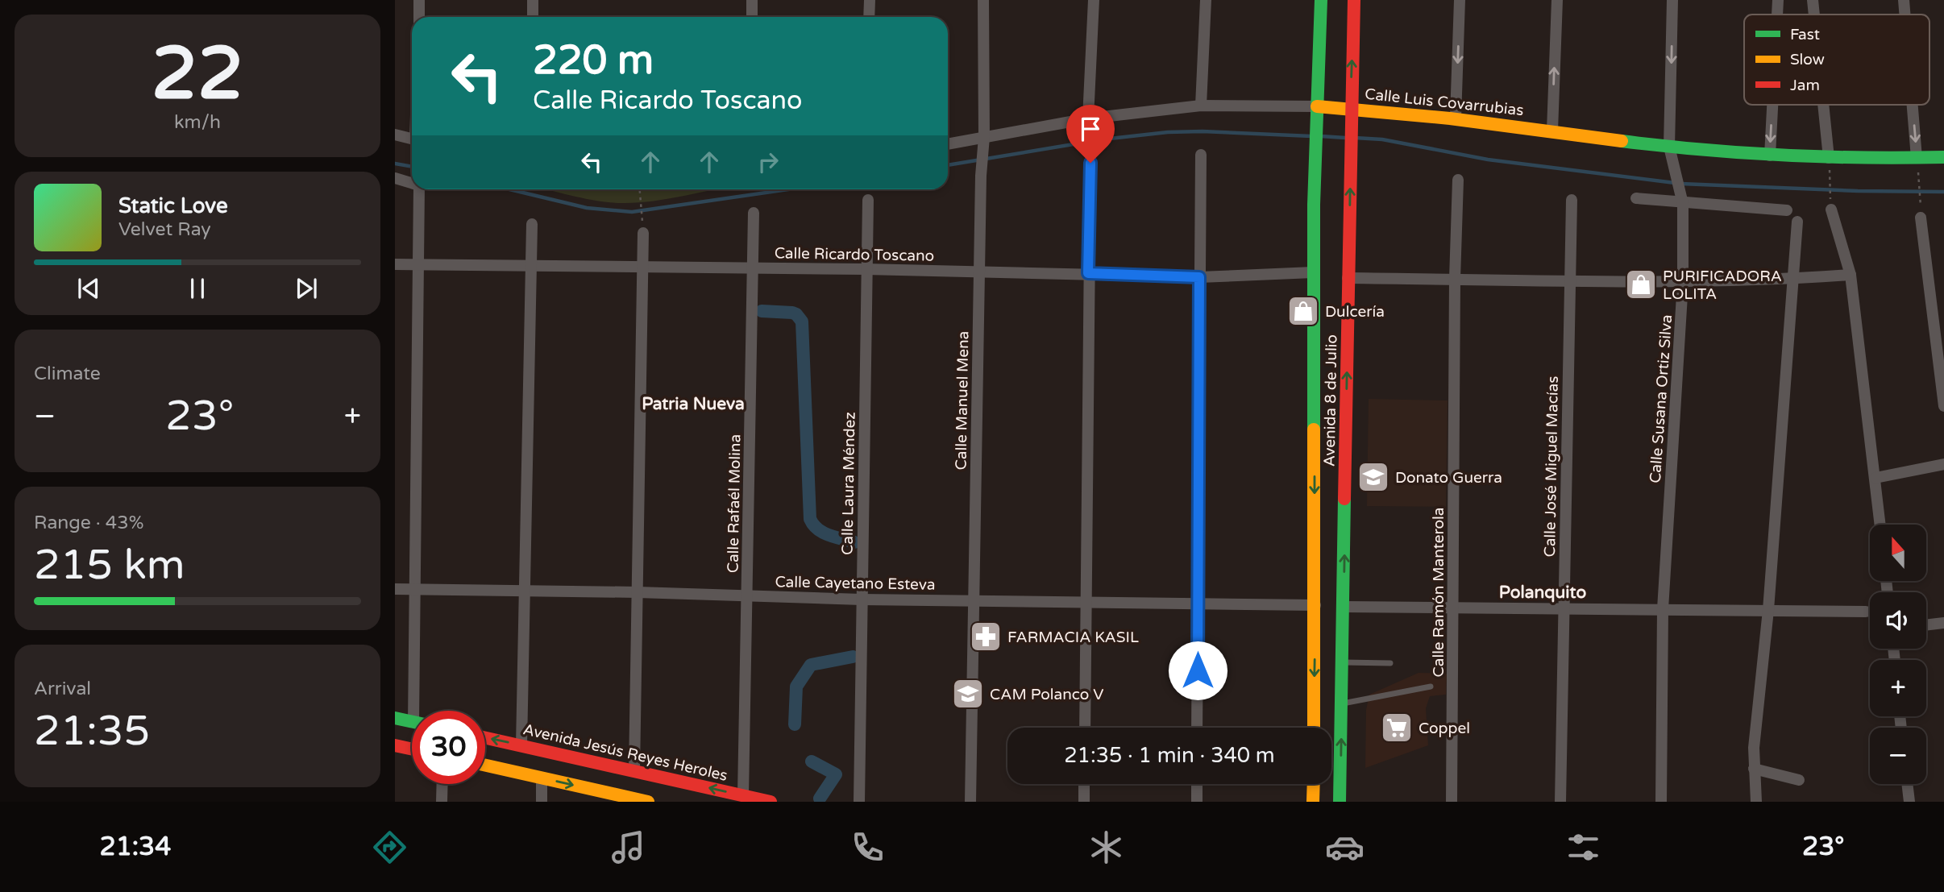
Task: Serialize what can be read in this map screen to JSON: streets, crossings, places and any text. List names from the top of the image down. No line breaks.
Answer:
{"streets":{"main road":["Calle Luis Covarrubias","Avenida 8 de Julio","Avenida Jesús Reyes Heroles"],"street":["Calle Ricardo Toscano","Calle Susana Ortiz Silva","Calle Manuel Mena","Calle José Miguel Macías","Calle Laura Méndez","Calle Rafaél Molina","Calle Cayetano Esteva","Calle Ramón Manterola"]},"crossings":[["Calle Luis Covarrubias","Calle Susana Ortiz Silva"],["Calle Luis Covarrubias","Calle Manuel Mena"],["Calle Luis Covarrubias","Avenida 8 de Julio"],["Calle Ricardo Toscano","Calle Manuel Mena"],["Calle Ricardo Toscano","Avenida 8 de Julio"],["Calle Ricardo Toscano","Calle Laura Méndez"],["Calle Ricardo Toscano","Calle Rafaél Molina"],["Calle Manuel Mena","Calle Cayetano Esteva"],["Avenida 8 de Julio","Calle Cayetano Esteva"],["Calle Laura Méndez","Calle Cayetano Esteva"],["Calle Rafaél Molina","Calle Cayetano Esteva"],["Calle Rafaél Molina","Avenida Jesús Reyes Heroles"]],"districts":["Patria Nueva","Polanquito"],"places":{"shop":["PURIFICADORA LOLITA","Dulcería"],"school or university":["Donato Guerra","CAM Polanco V"],"pharmacy":["FARMACIA KASIL"],"supermarket":["Coppel"]},"legend":["Fast","Slow","Jam"],"north":"top","page":{"tile":[["22","km/h"],"Climate",["Range · 43%","215 km"],["Arrival","21:35"]],"turn":["220 m","Calle Ricardo Toscano"],"song":["Static Love","Velvet Ray"],"heat":["−","23°","+"],"map_buttons":["+","−"],"limit":"30","trip":"21:35 · 1 min · 340 m","tabs":["21:34","23°"]}}
